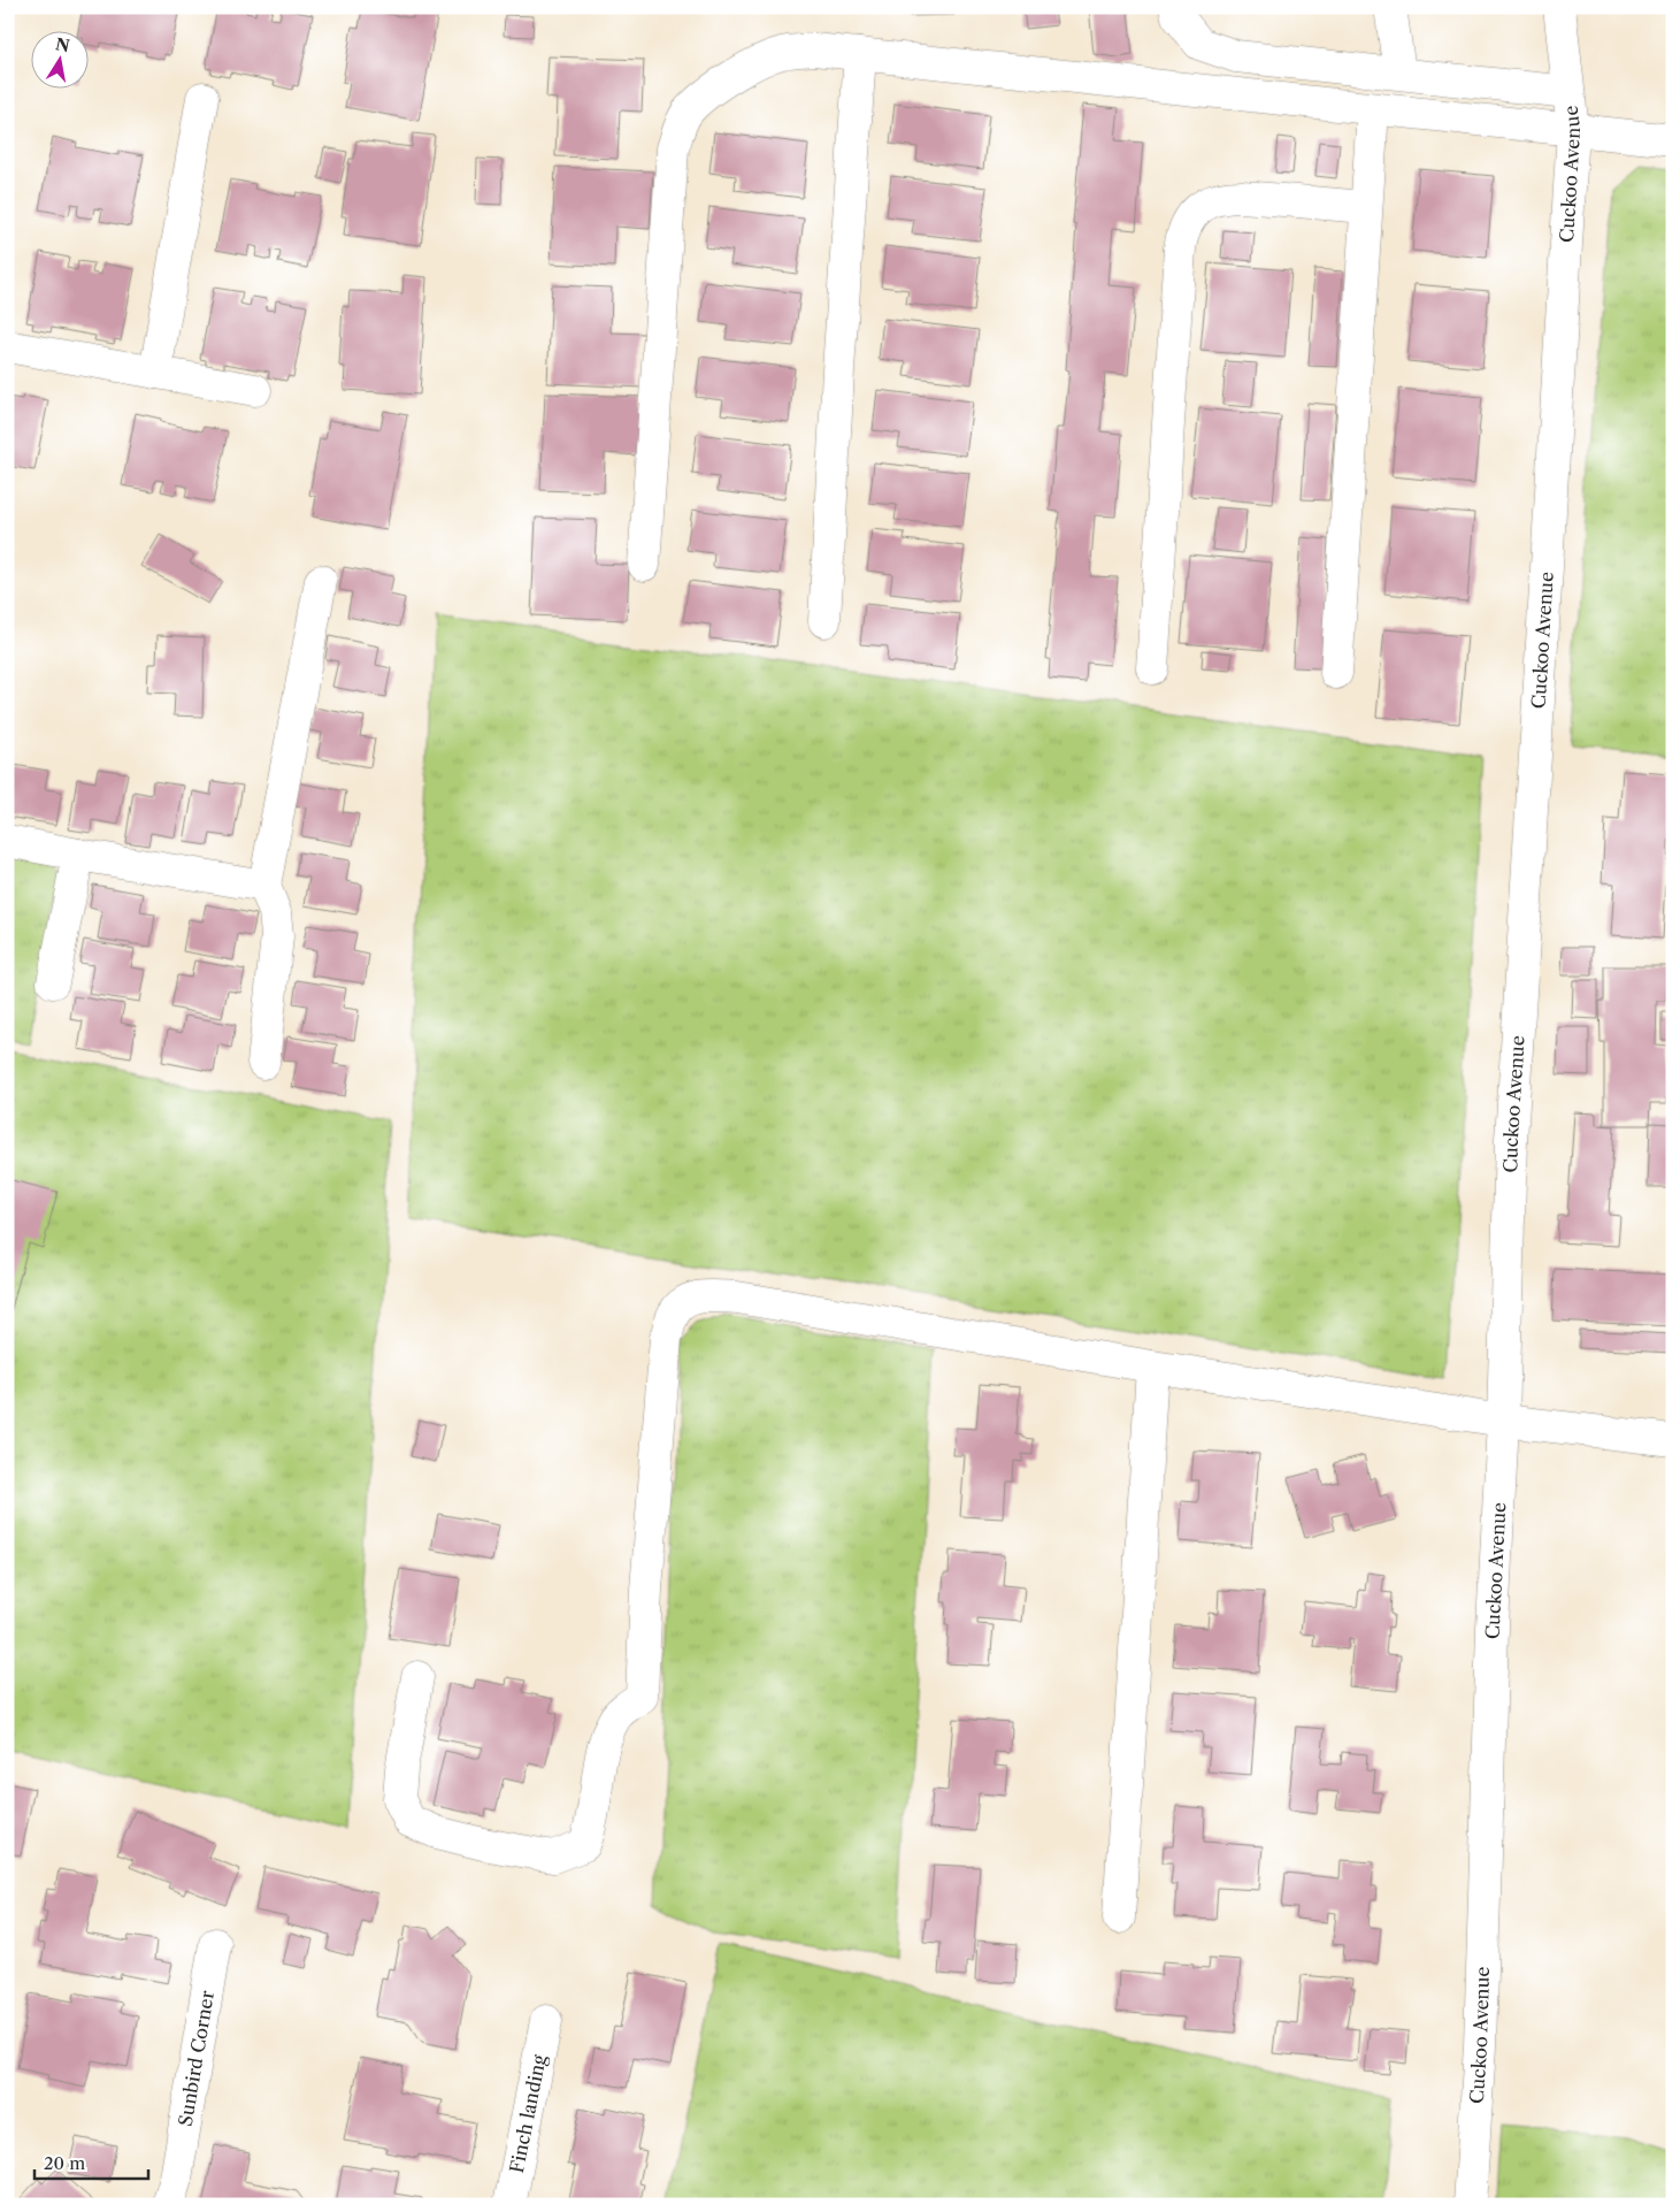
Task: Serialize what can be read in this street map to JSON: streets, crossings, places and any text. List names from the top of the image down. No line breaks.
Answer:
{"streets":{"street":["Cuckoo Avenue","Sunbird Corner","Finch landing"]},"scale_bar":"20 m","north":"top"}
